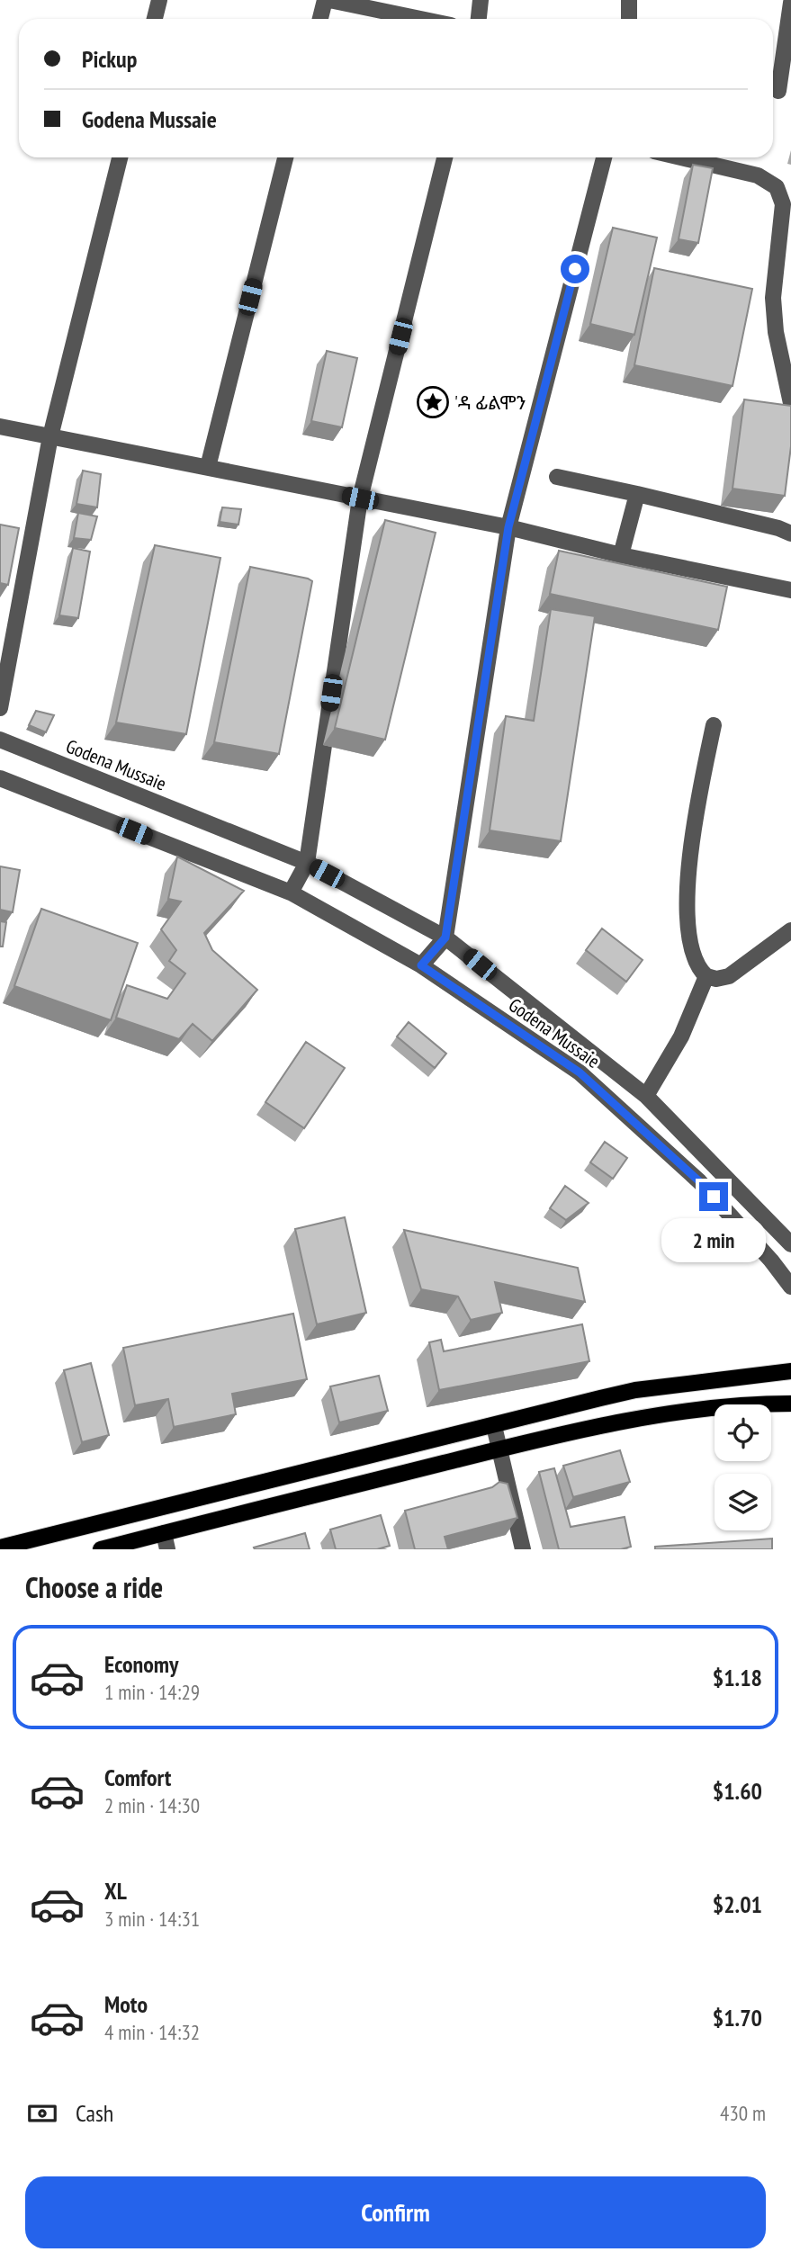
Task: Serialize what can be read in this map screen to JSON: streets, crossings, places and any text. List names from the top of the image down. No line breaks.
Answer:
{"streets":{"street":["Godena Mussaie"]},"places":{"place":["'ዳ ፊልሞን"]},"page":{"banner":["Pickup","Godena Mussaie"],"bubble":"2 min","heading":"Choose a ride","list":[{"name":"Economy","note":"1 min · 14:29","value":"$1.18"},{"name":"Comfort","note":"2 min · 14:30","value":"$1.60"},{"name":"XL","note":"3 min · 14:31","value":"$2.01"},{"name":"Moto","note":"4 min · 14:32","value":"$1.70"}],"pay":["Cash","430 m"],"buttons":"Confirm"}}
